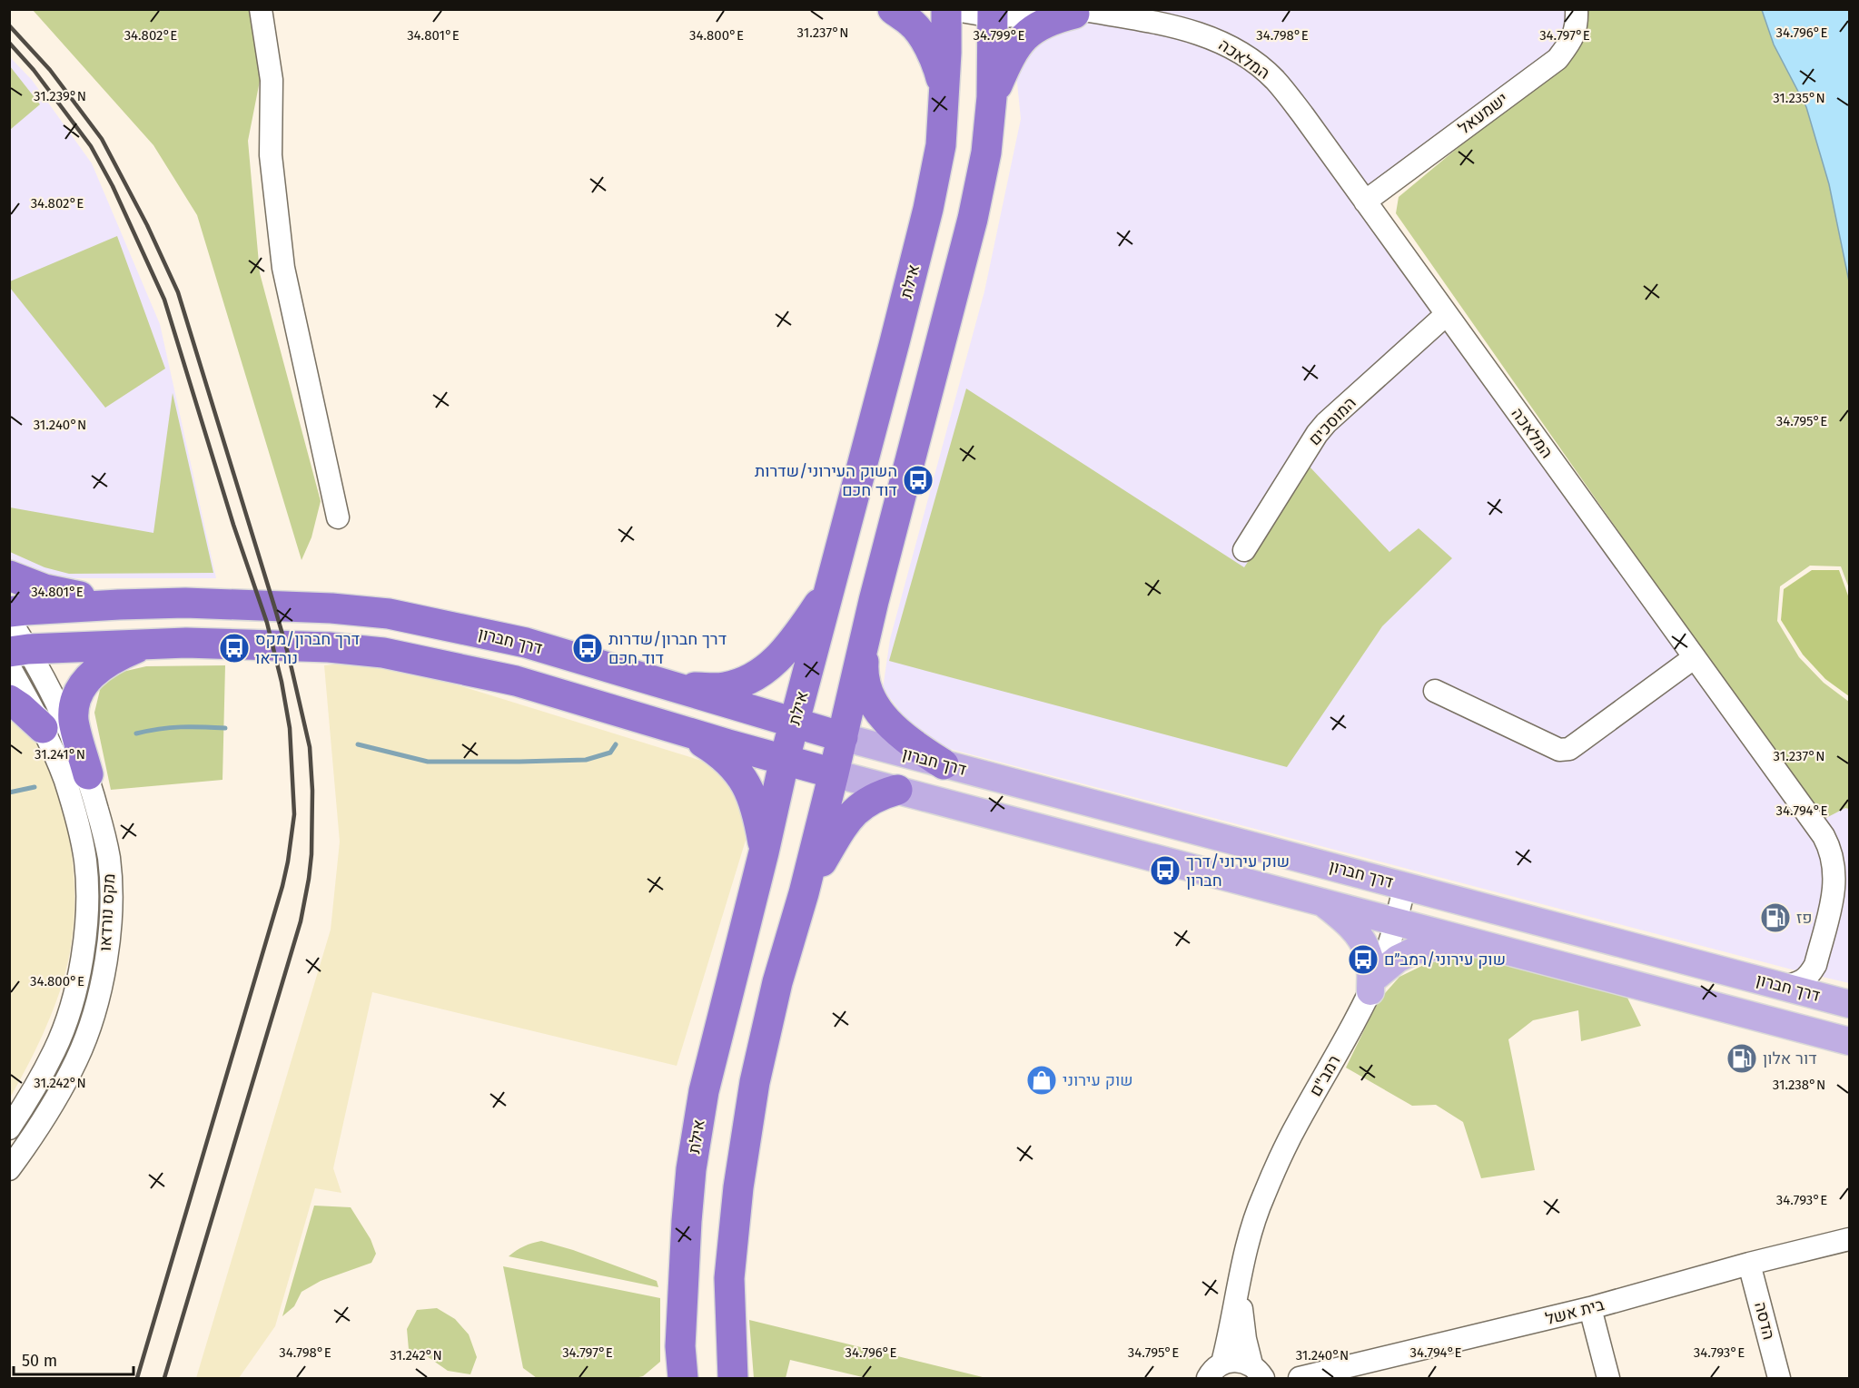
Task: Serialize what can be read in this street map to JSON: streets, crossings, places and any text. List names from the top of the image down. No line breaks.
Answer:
{"streets":{"highway":["אילת","דרך חברון"],"street":["המלאכה","ישמעאל","המוסכים","מקס נורדאו","רמב\"ם","בית אשל","הדסה"]},"crossings":[["המלאכה","ישמעאל"],["המלאכה","אילת"],["המלאכה","המוסכים"],["המלאכה","דרך חברון"],["אילת","דרך חברון"],["דרך חברון","רמב\"ם"],["בית אשל","הדסה"]],"places":{"bus stop":["השוק העירוני/שדרות דוד חכם","דרך חברון/מקס נורדאו","דרך חברון/שדרות דוד חכם","שוק עירוני/דרך חברון","שוק עירוני/רמב״ם"],"fuel station":["פז","דור אלון"],"shop":["שוק עירוני"]},"scale_bar":"50 m","coordinates":["34.796°E","31.237°N","34.802°E","34.799°E","34.798°E","34.797°E","34.801°E","34.800°E","31.239°N","31.235°N","34.795°E","31.240°N","31.241°N","34.794°E","31.242°N","31.238°N","34.793°E"]}
